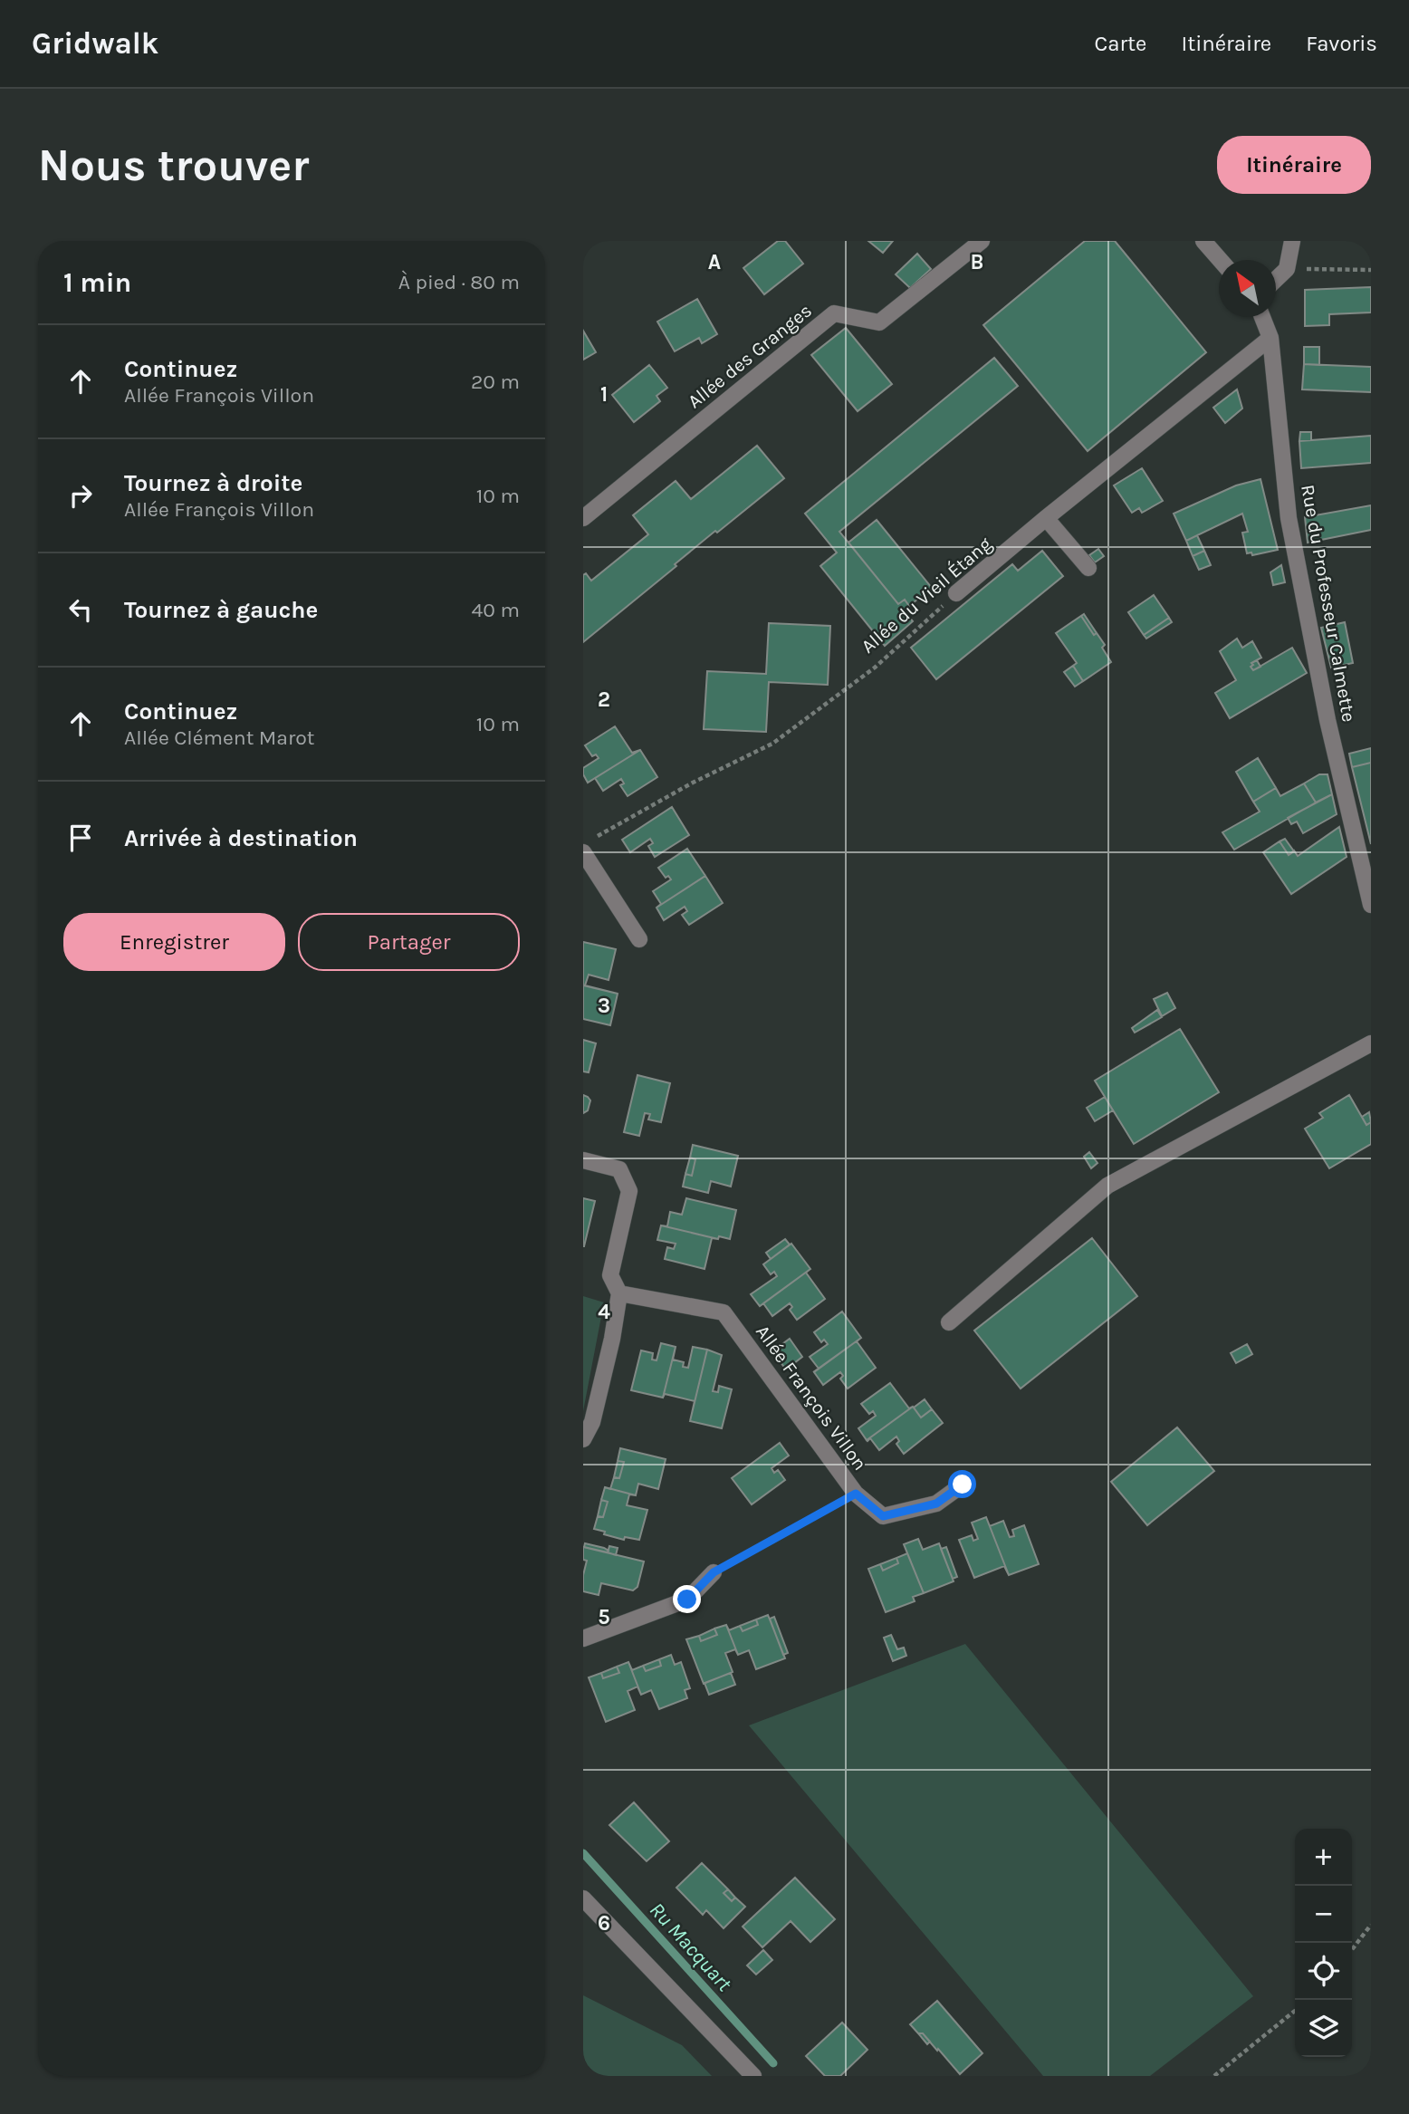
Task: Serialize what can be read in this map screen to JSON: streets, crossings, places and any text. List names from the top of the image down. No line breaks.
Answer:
{"streets":{"street":["Allée des Granges","Allée du Vieil Étang","Rue du Professeur Calmette","Allée François Villon"]},"crossings":[["Allée du Vieil Étang","Rue du Professeur Calmette"]],"water":["Ru Macquart"],"north":"top left","page":{"header":"Gridwalk","nav":["Carte","Itinéraire","Favoris"],"buttons":["Itinéraire",["Enregistrer","Partager"]],"title":"Nous trouver","heading":["1 min","À pied · 80 m"],"list":[["Continuez","Allée François Villon","20 m"],["Tournez à droite","Allée François Villon","10 m"],["Tournez à gauche","40 m"],["Continuez","Allée Clément Marot","10 m"],"Arrivée à destination"],"map_buttons":["+","−"]},"grid":{"columns":["A","B"],"rows":["1","2","3","4","5","6"]}}
